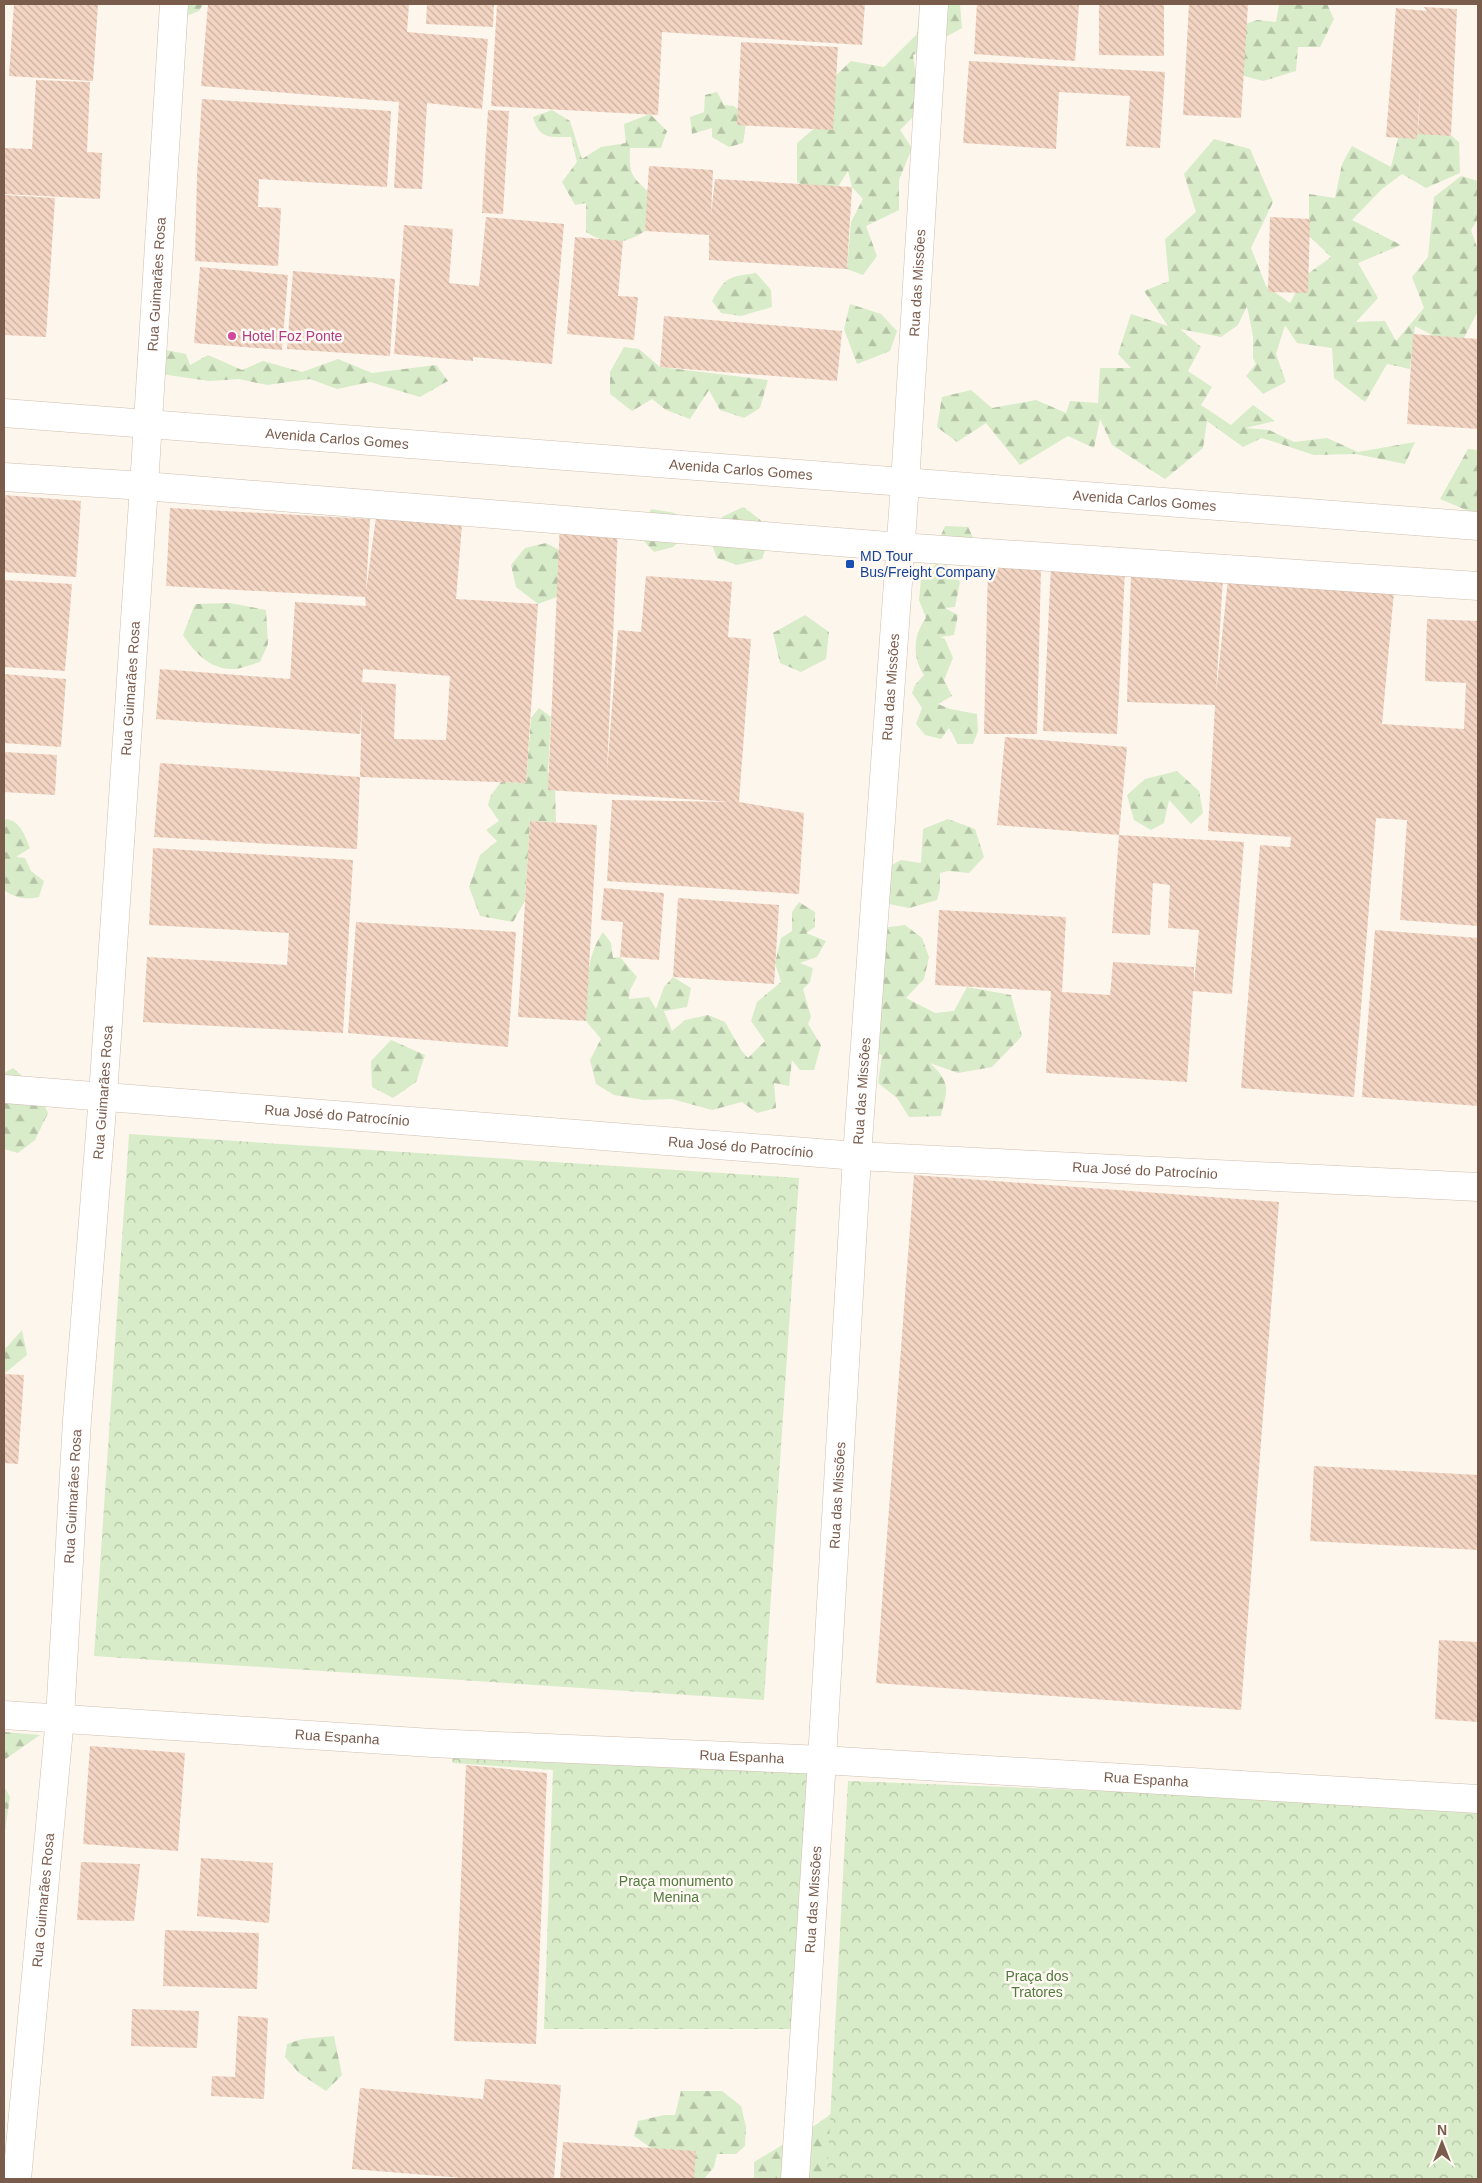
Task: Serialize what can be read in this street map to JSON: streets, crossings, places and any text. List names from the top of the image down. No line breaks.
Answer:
{"streets":{"street":["Rua das Missões","Rua Guimarães Rosa","Avenida Carlos Gomes","Rua José do Patrocínio","Rua Espanha"]},"crossings":[["Rua das Missões","Avenida Carlos Gomes"],["Rua das Missões","Rua José do Patrocínio"],["Rua das Missões","Rua Espanha"],["Rua Guimarães Rosa","Avenida Carlos Gomes"],["Rua Guimarães Rosa","Rua José do Patrocínio"],["Rua Guimarães Rosa","Rua Espanha"]],"parks":["Praça monumento Menina","Praça dos Tratores"],"places":{"other":["Hotel Foz Ponte"],"transit":["MD Tour Bus/Freight Company"]},"north":"top"}
